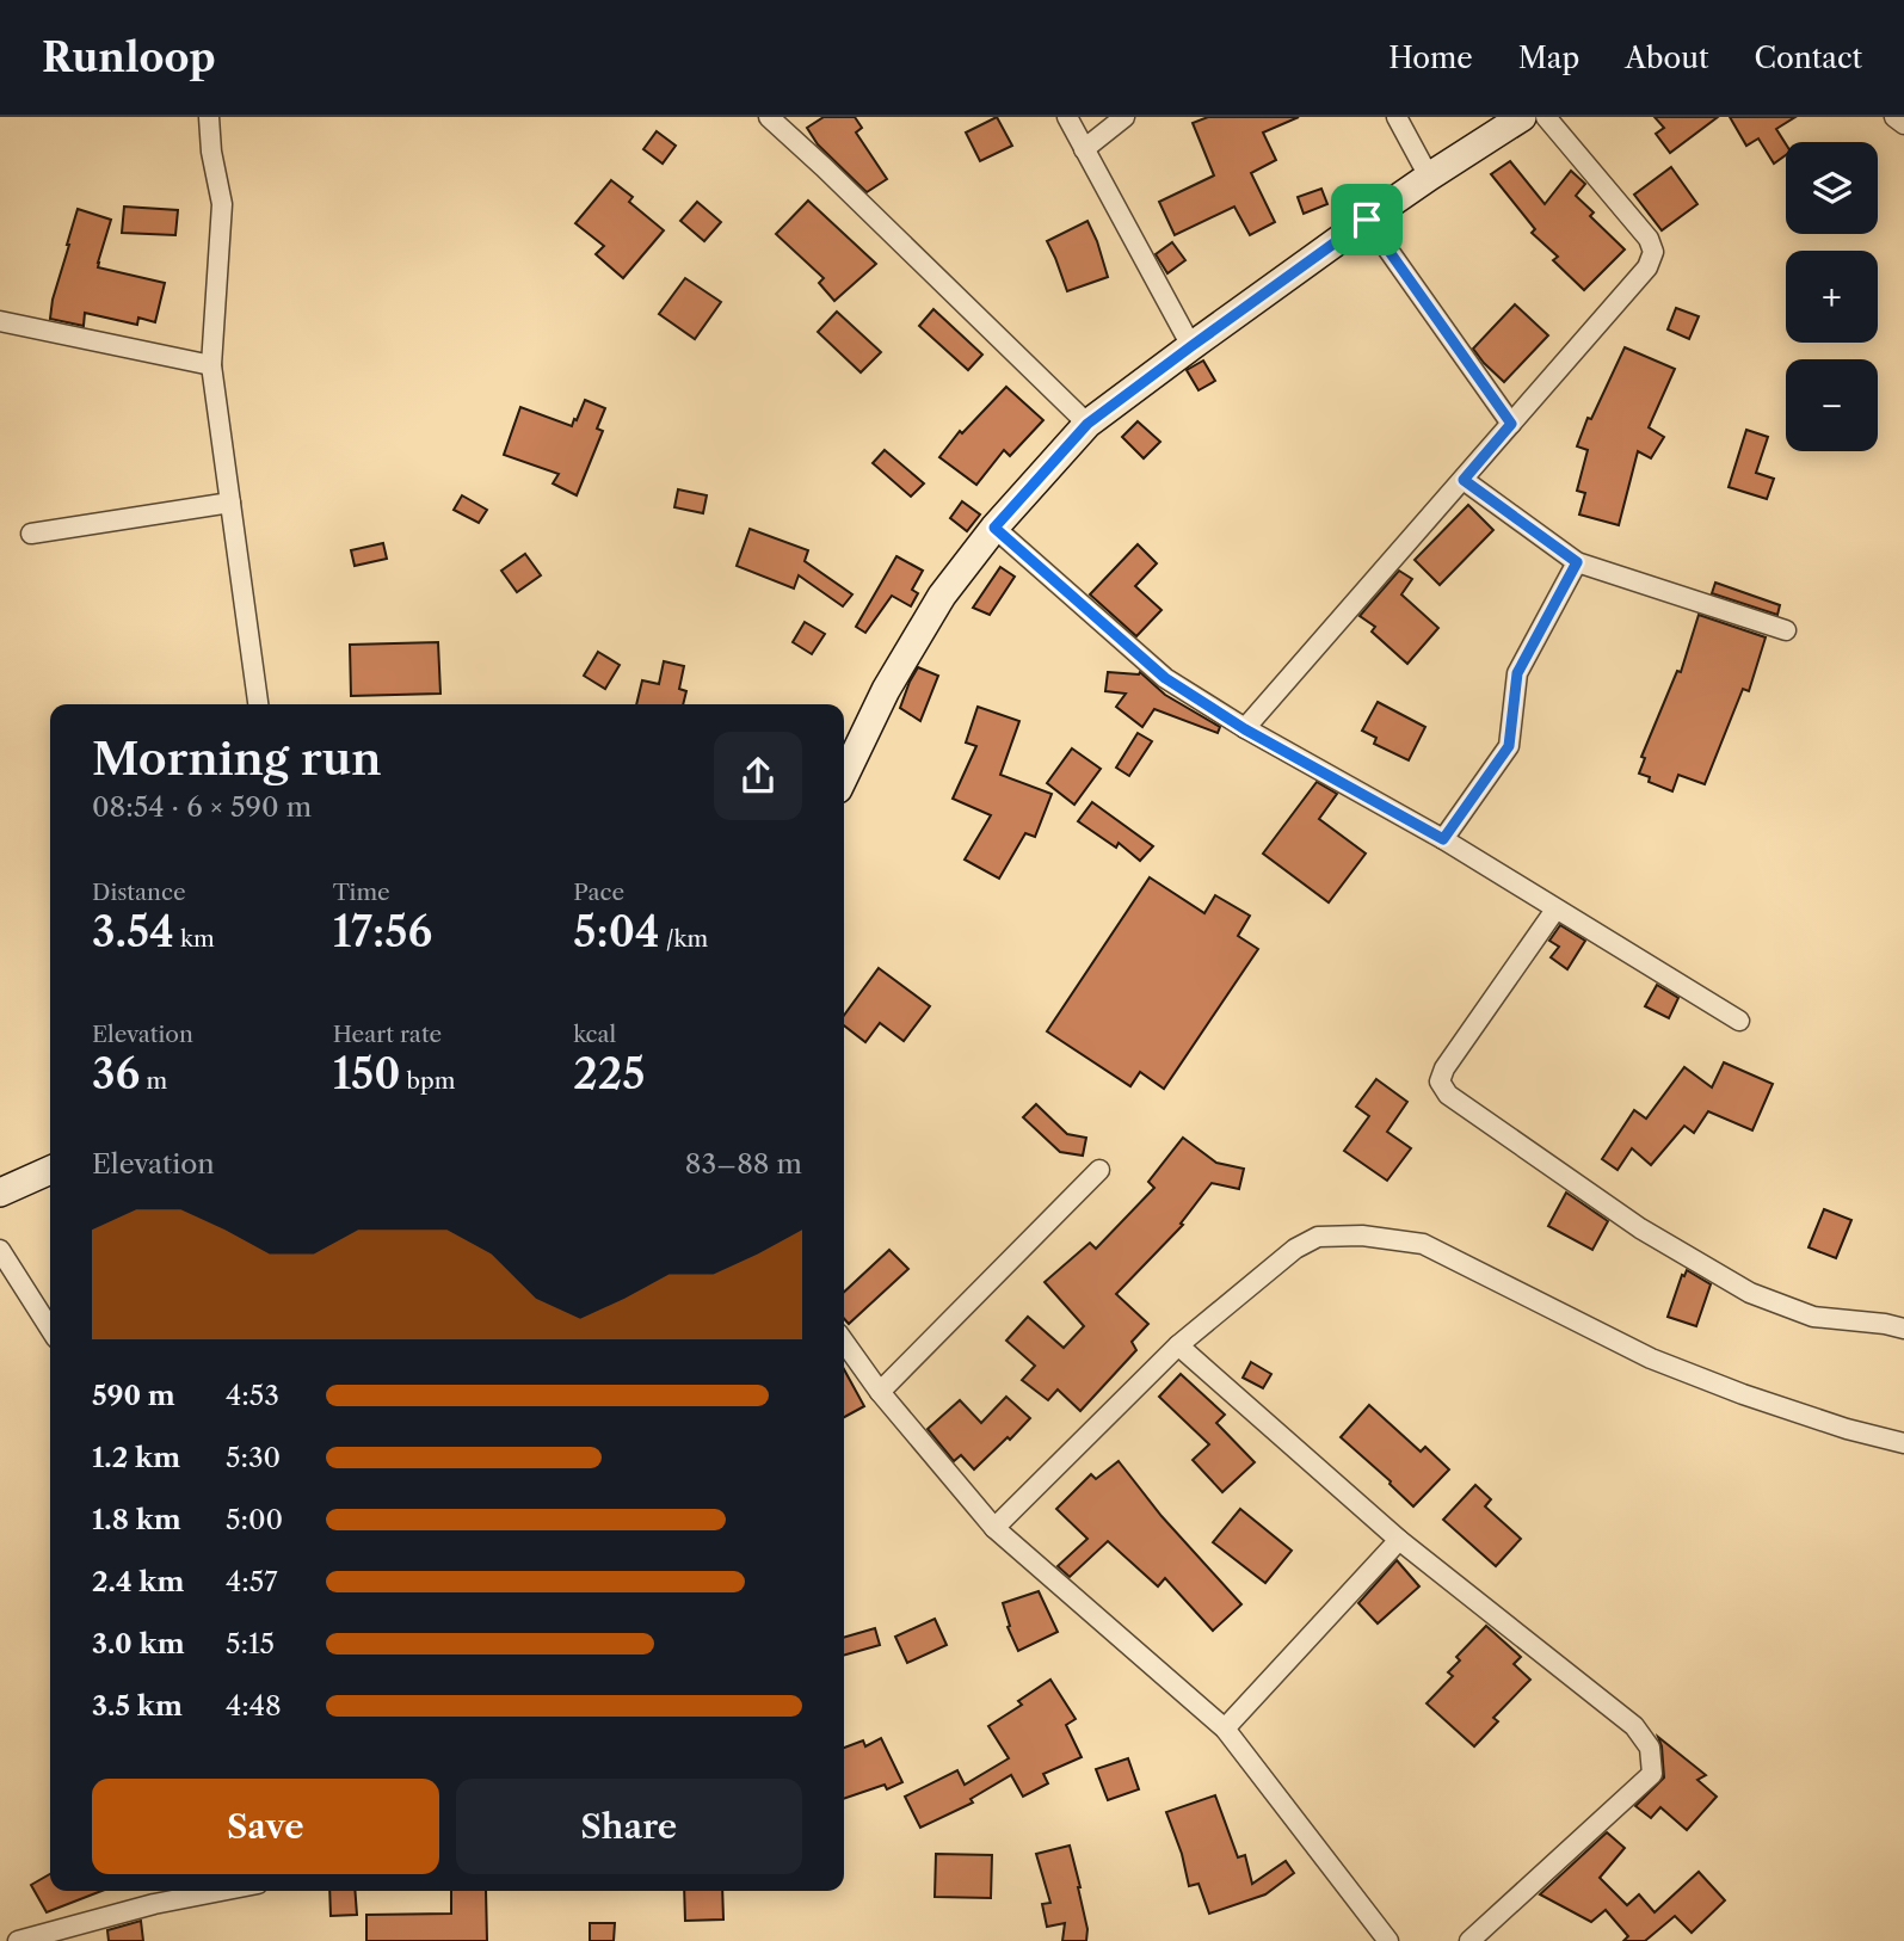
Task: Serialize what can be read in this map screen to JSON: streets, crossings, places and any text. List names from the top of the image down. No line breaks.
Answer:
{"page":{"header":"Runloop","nav":["Home","Map","About","Contact"],"map_buttons":["+","−"],"heading":["Morning run","08:54 · 6 × 590 m"],"stats":[["Distance","3.54 km"],["Time","17:56"],["Pace","5:04 /km"],["Elevation","36 m"],["Heart rate","150 bpm"],["kcal","225"]],"chart":["Elevation","83–88 m"],"list":[{"name":"590 m","note":"4:53"},{"name":"1.2 km","note":"5:30"},{"name":"1.8 km","note":"5:00"},{"name":"2.4 km","note":"4:57"},{"name":"3.0 km","note":"5:15"},{"name":"3.5 km","note":"4:48"}],"buttons":["Save","Share"]}}
